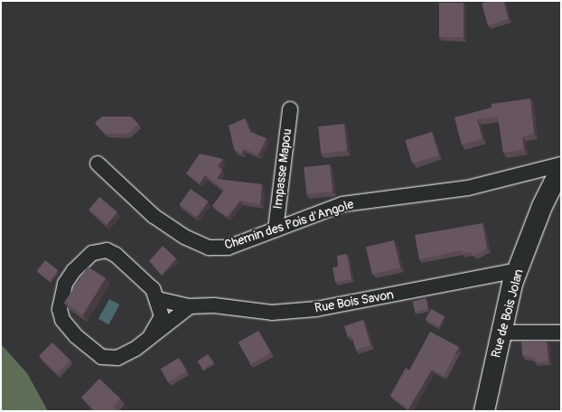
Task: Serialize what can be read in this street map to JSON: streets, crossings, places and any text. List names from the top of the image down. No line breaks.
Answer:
{"streets":{"street":["Impasse Mapou","Chemin des Pois d'Angole","Rue Bois Savon","Rue de Bois Jolan"]},"crossings":[["Impasse Mapou","Chemin des Pois d'Angole"],["Rue Bois Savon","Rue de Bois Jolan"]]}
